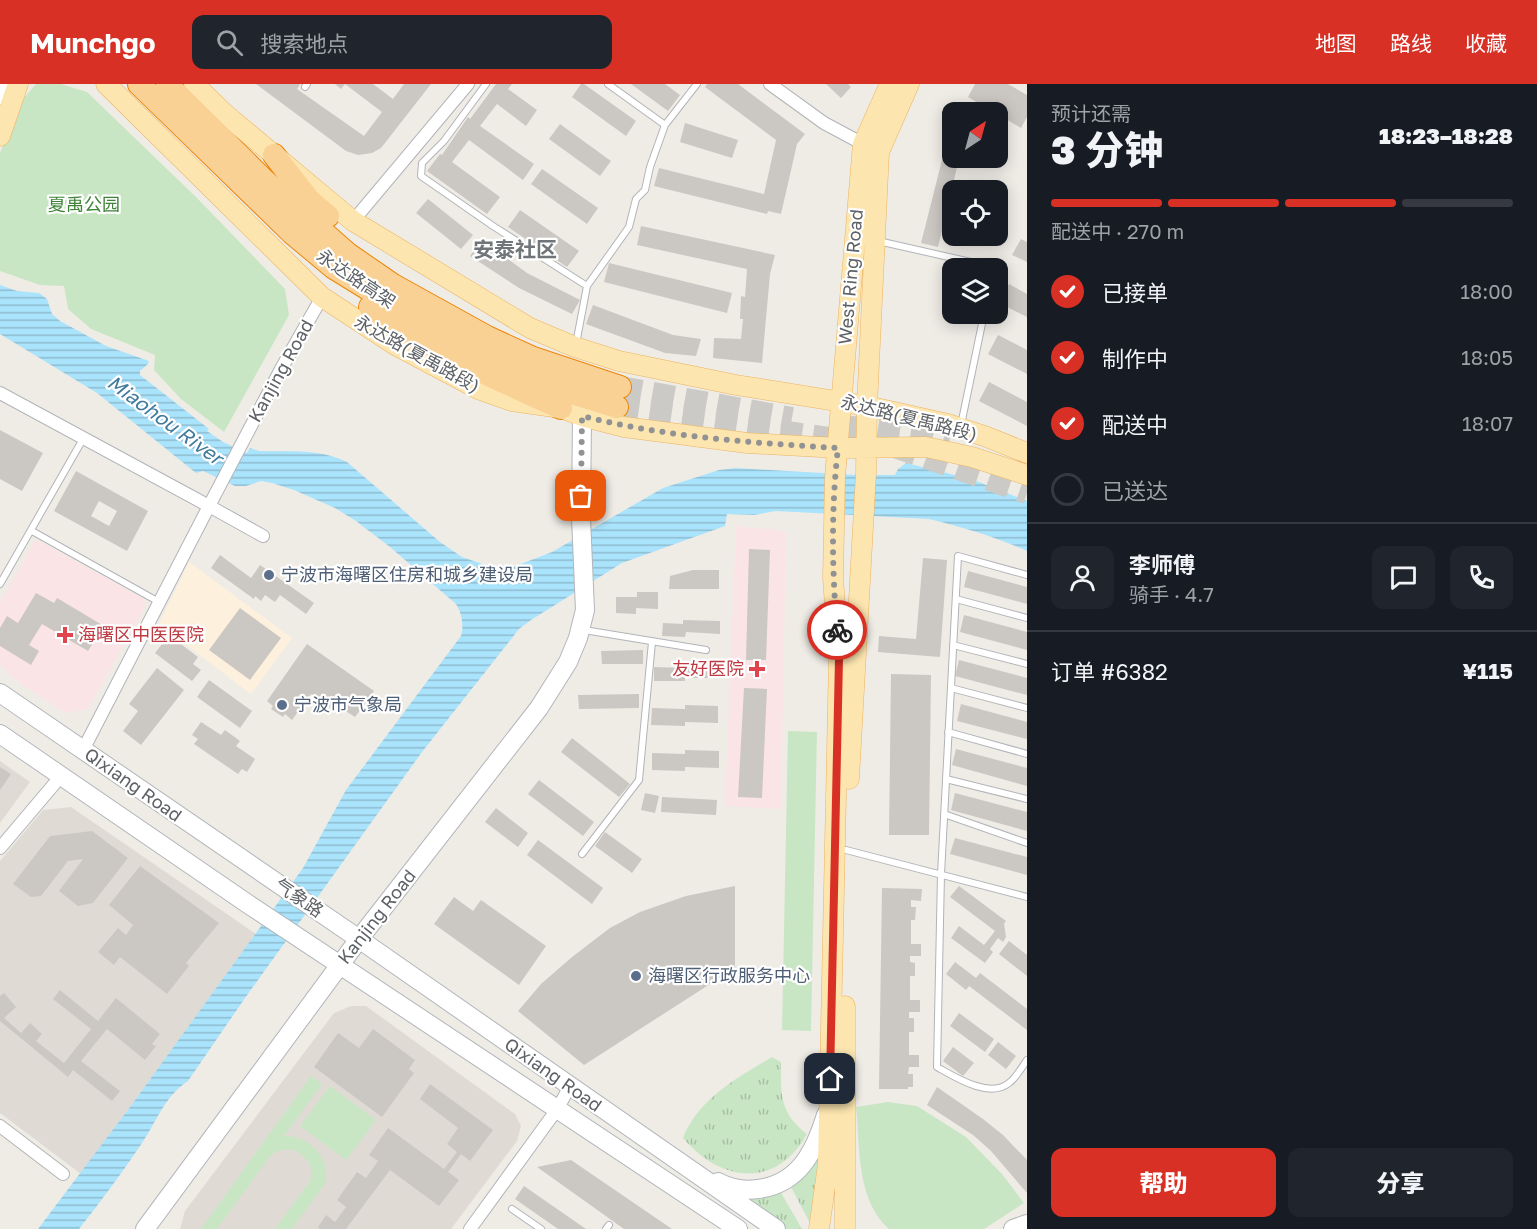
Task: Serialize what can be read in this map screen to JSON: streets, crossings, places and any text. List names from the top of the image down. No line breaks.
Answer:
{"streets":{"highway":["永达路高架"],"main road":["West Ring Road","永达路(夏禹路段)"],"street":["Kanjing Road","Qixiang Road","气象路"]},"crossings":[["West Ring Road","永达路(夏禹路段)"],["永达路高架","永达路(夏禹路段)"],["永达路(夏禹路段)","Kanjing Road"],["Kanjing Road","Qixiang Road"],["Qixiang Road","气象路"]],"districts":["安泰社区"],"water":["Miaohou River"],"parks":["夏禹公园"],"places":{"other":["宁波市海曙区住房和城乡建设局","宁波市气象局","海曙区行政服务中心"],"health":["海曙区中医医院","友好医院"]},"north":"top right","page":{"header":"Munchgo","search":"搜索地点","nav":["地图","路线","收藏"],"heading":["3 分钟","预计还需","18:23–18:28"],"panel":["李师傅","骑手 · 4.7","订单 #6382","¥115"],"bar":"配送中 · 270 m","list":[["已接单","18:00"],["制作中","18:05"],["配送中","18:07"],"已送达"],"buttons":["帮助","分享"]}}
